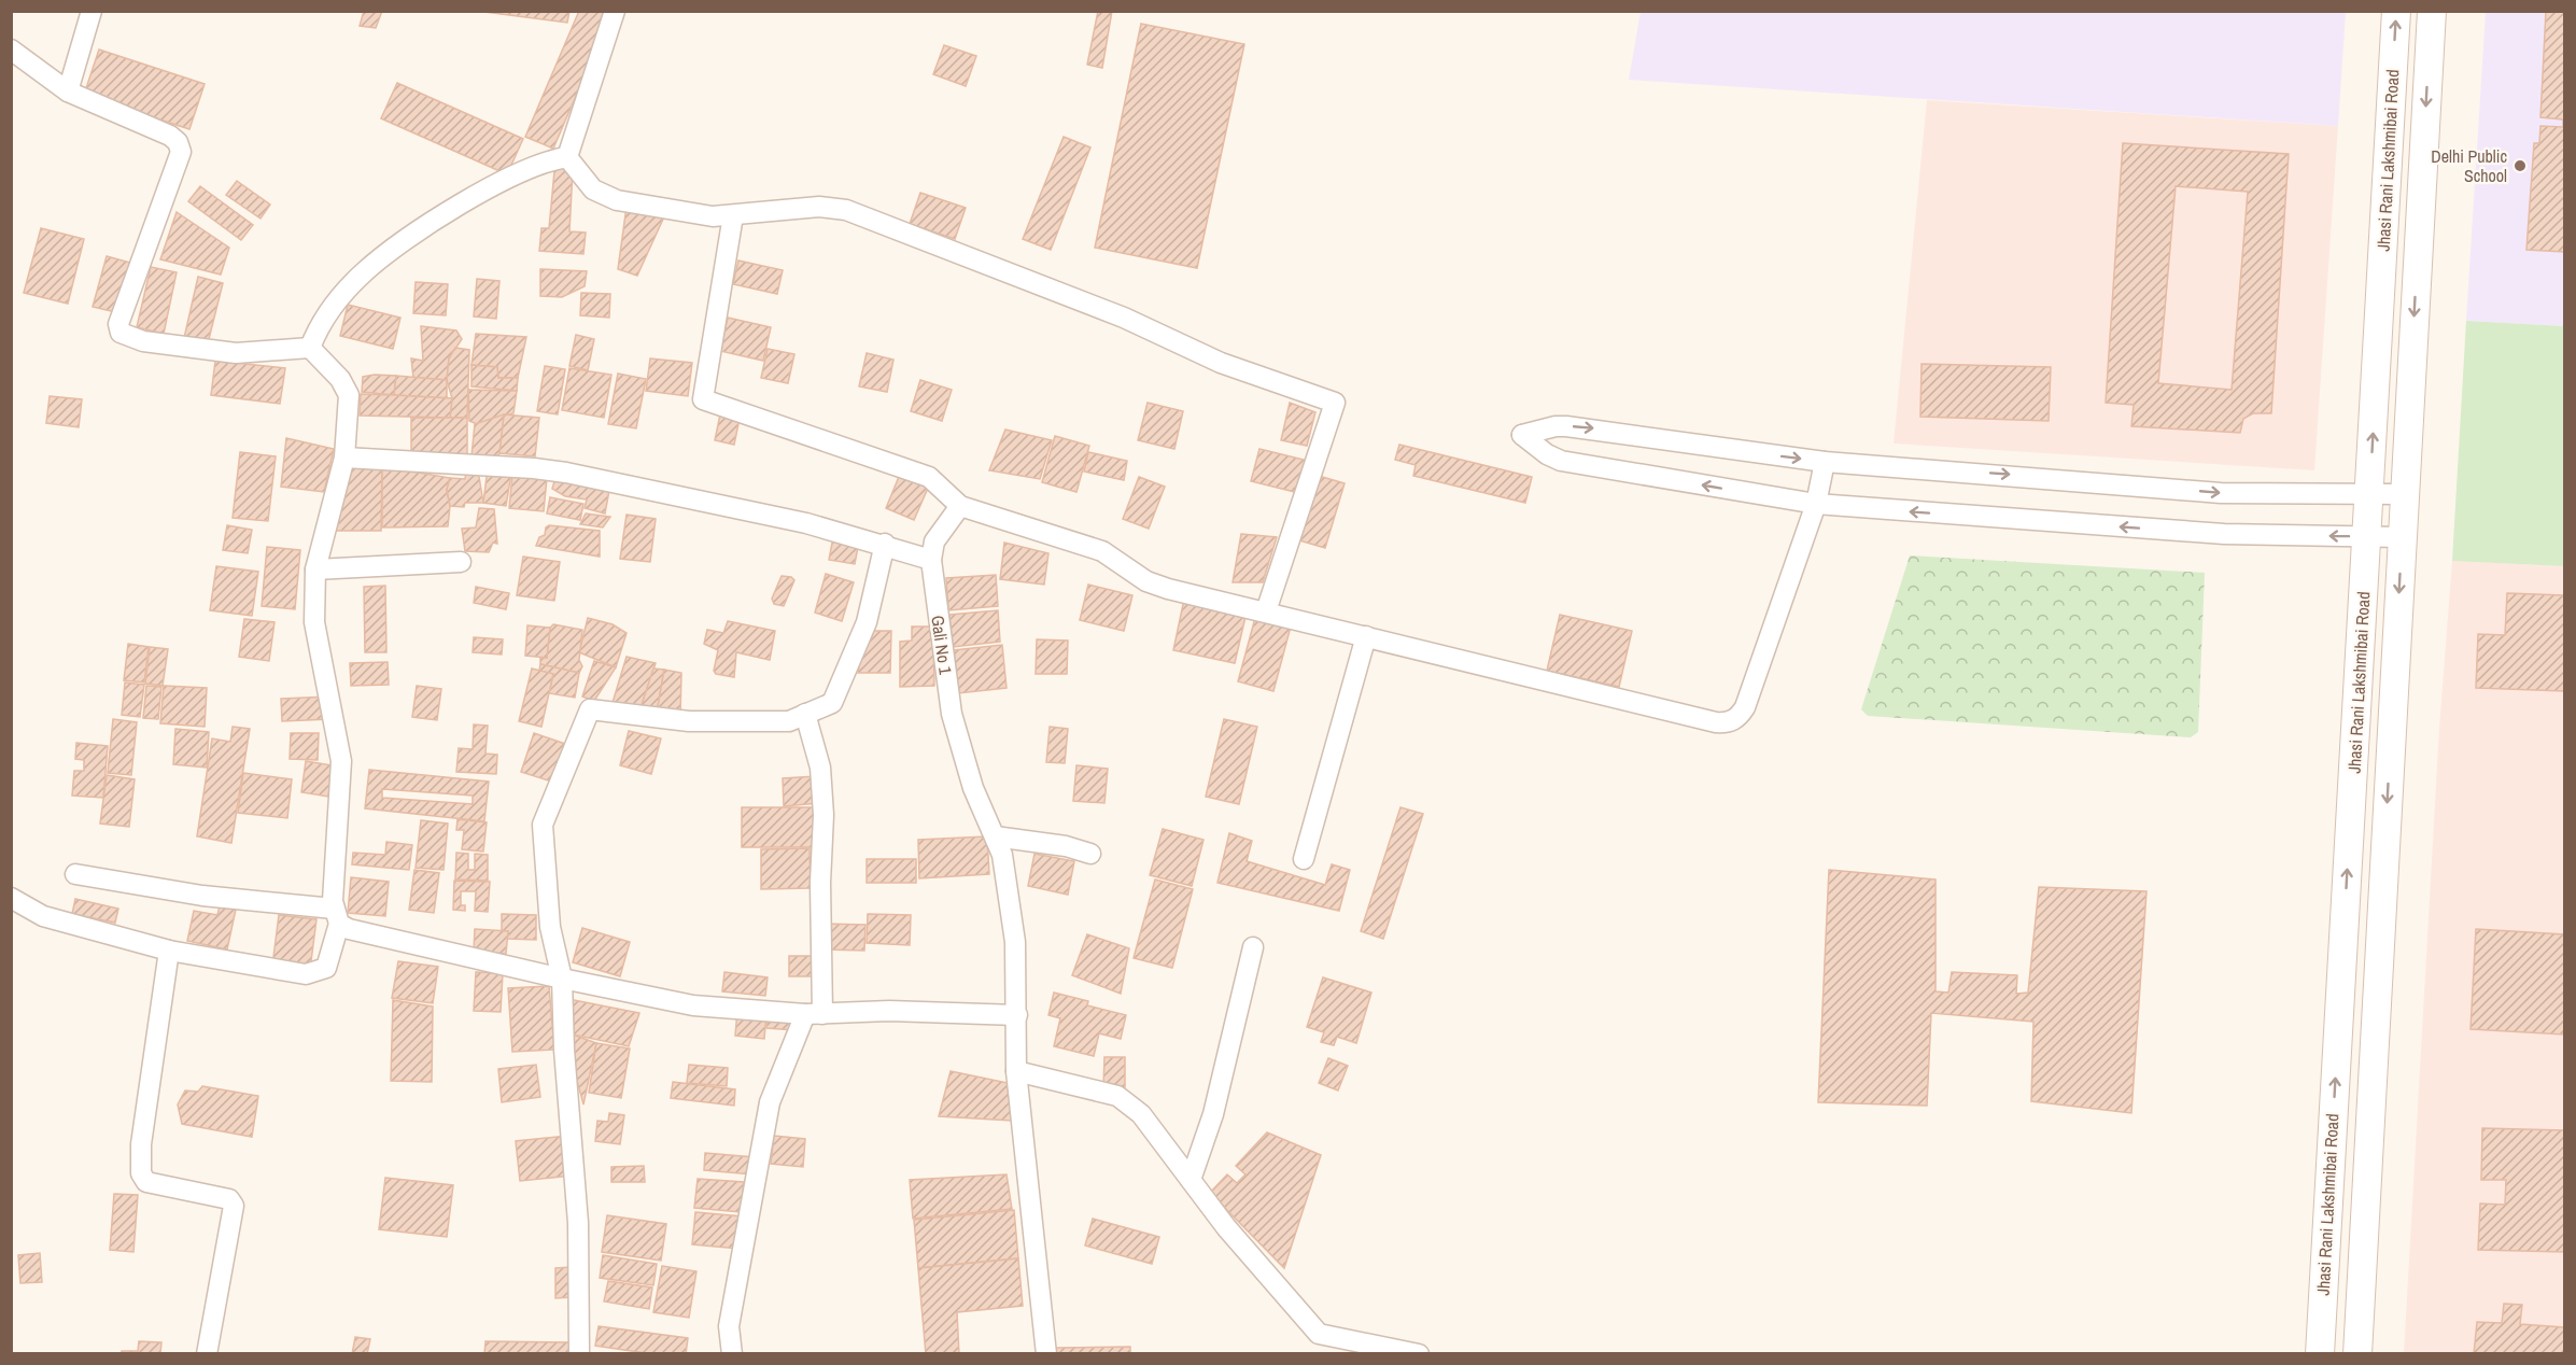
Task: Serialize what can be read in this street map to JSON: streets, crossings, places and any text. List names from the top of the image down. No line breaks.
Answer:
{"streets":{"main road":["Jhasi Rani Lakshmibai Road"],"street":["Gali No 1"]},"places":["Delhi Public School"]}
